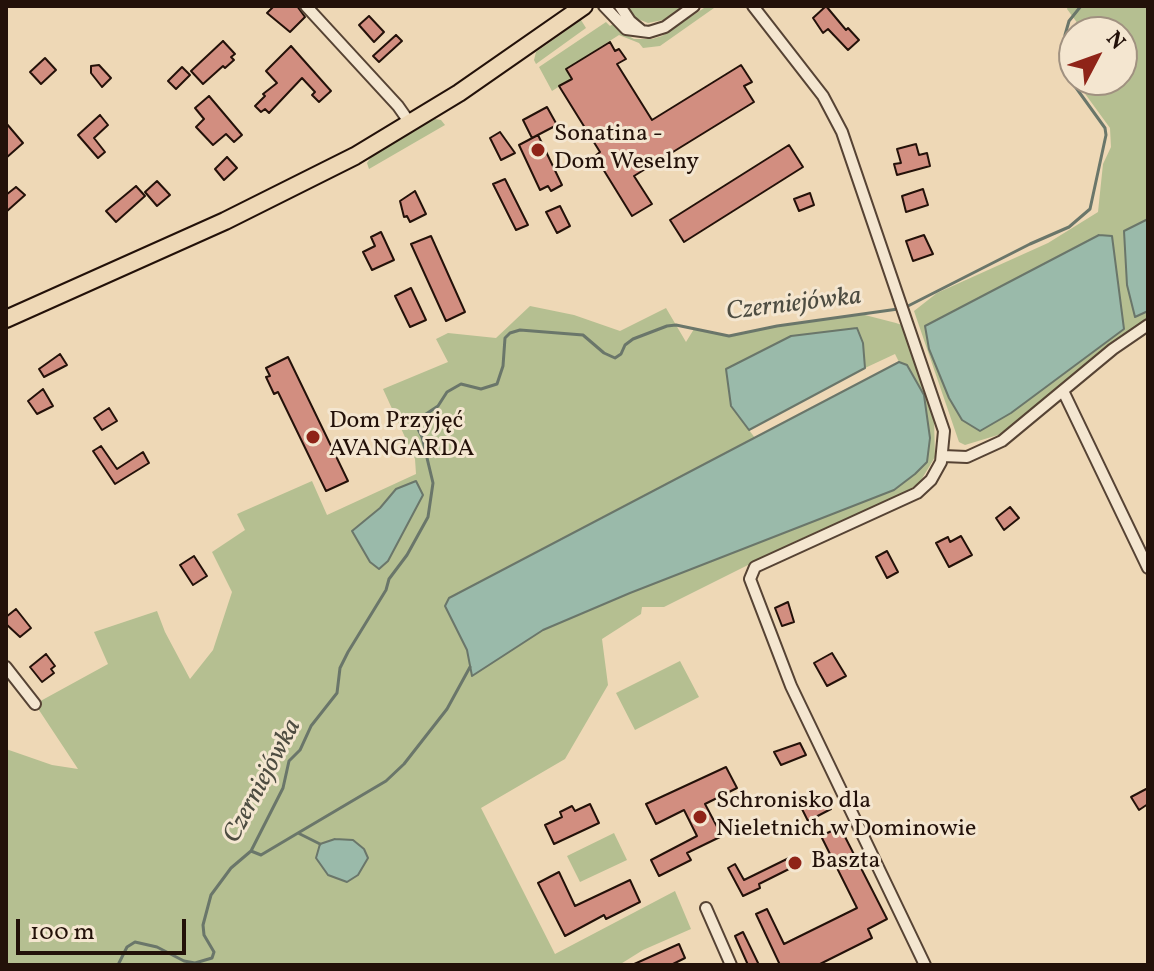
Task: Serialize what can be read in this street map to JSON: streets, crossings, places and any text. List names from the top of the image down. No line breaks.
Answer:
{"water":["Czerniejówka"],"places":["Sonatina - Dom Weselny","Dom Przyjęć AVANGARDA","Schronisko dla Nieletnich w Dominowie","Baszta"],"scale_bar":"100 m","north":"top right"}
